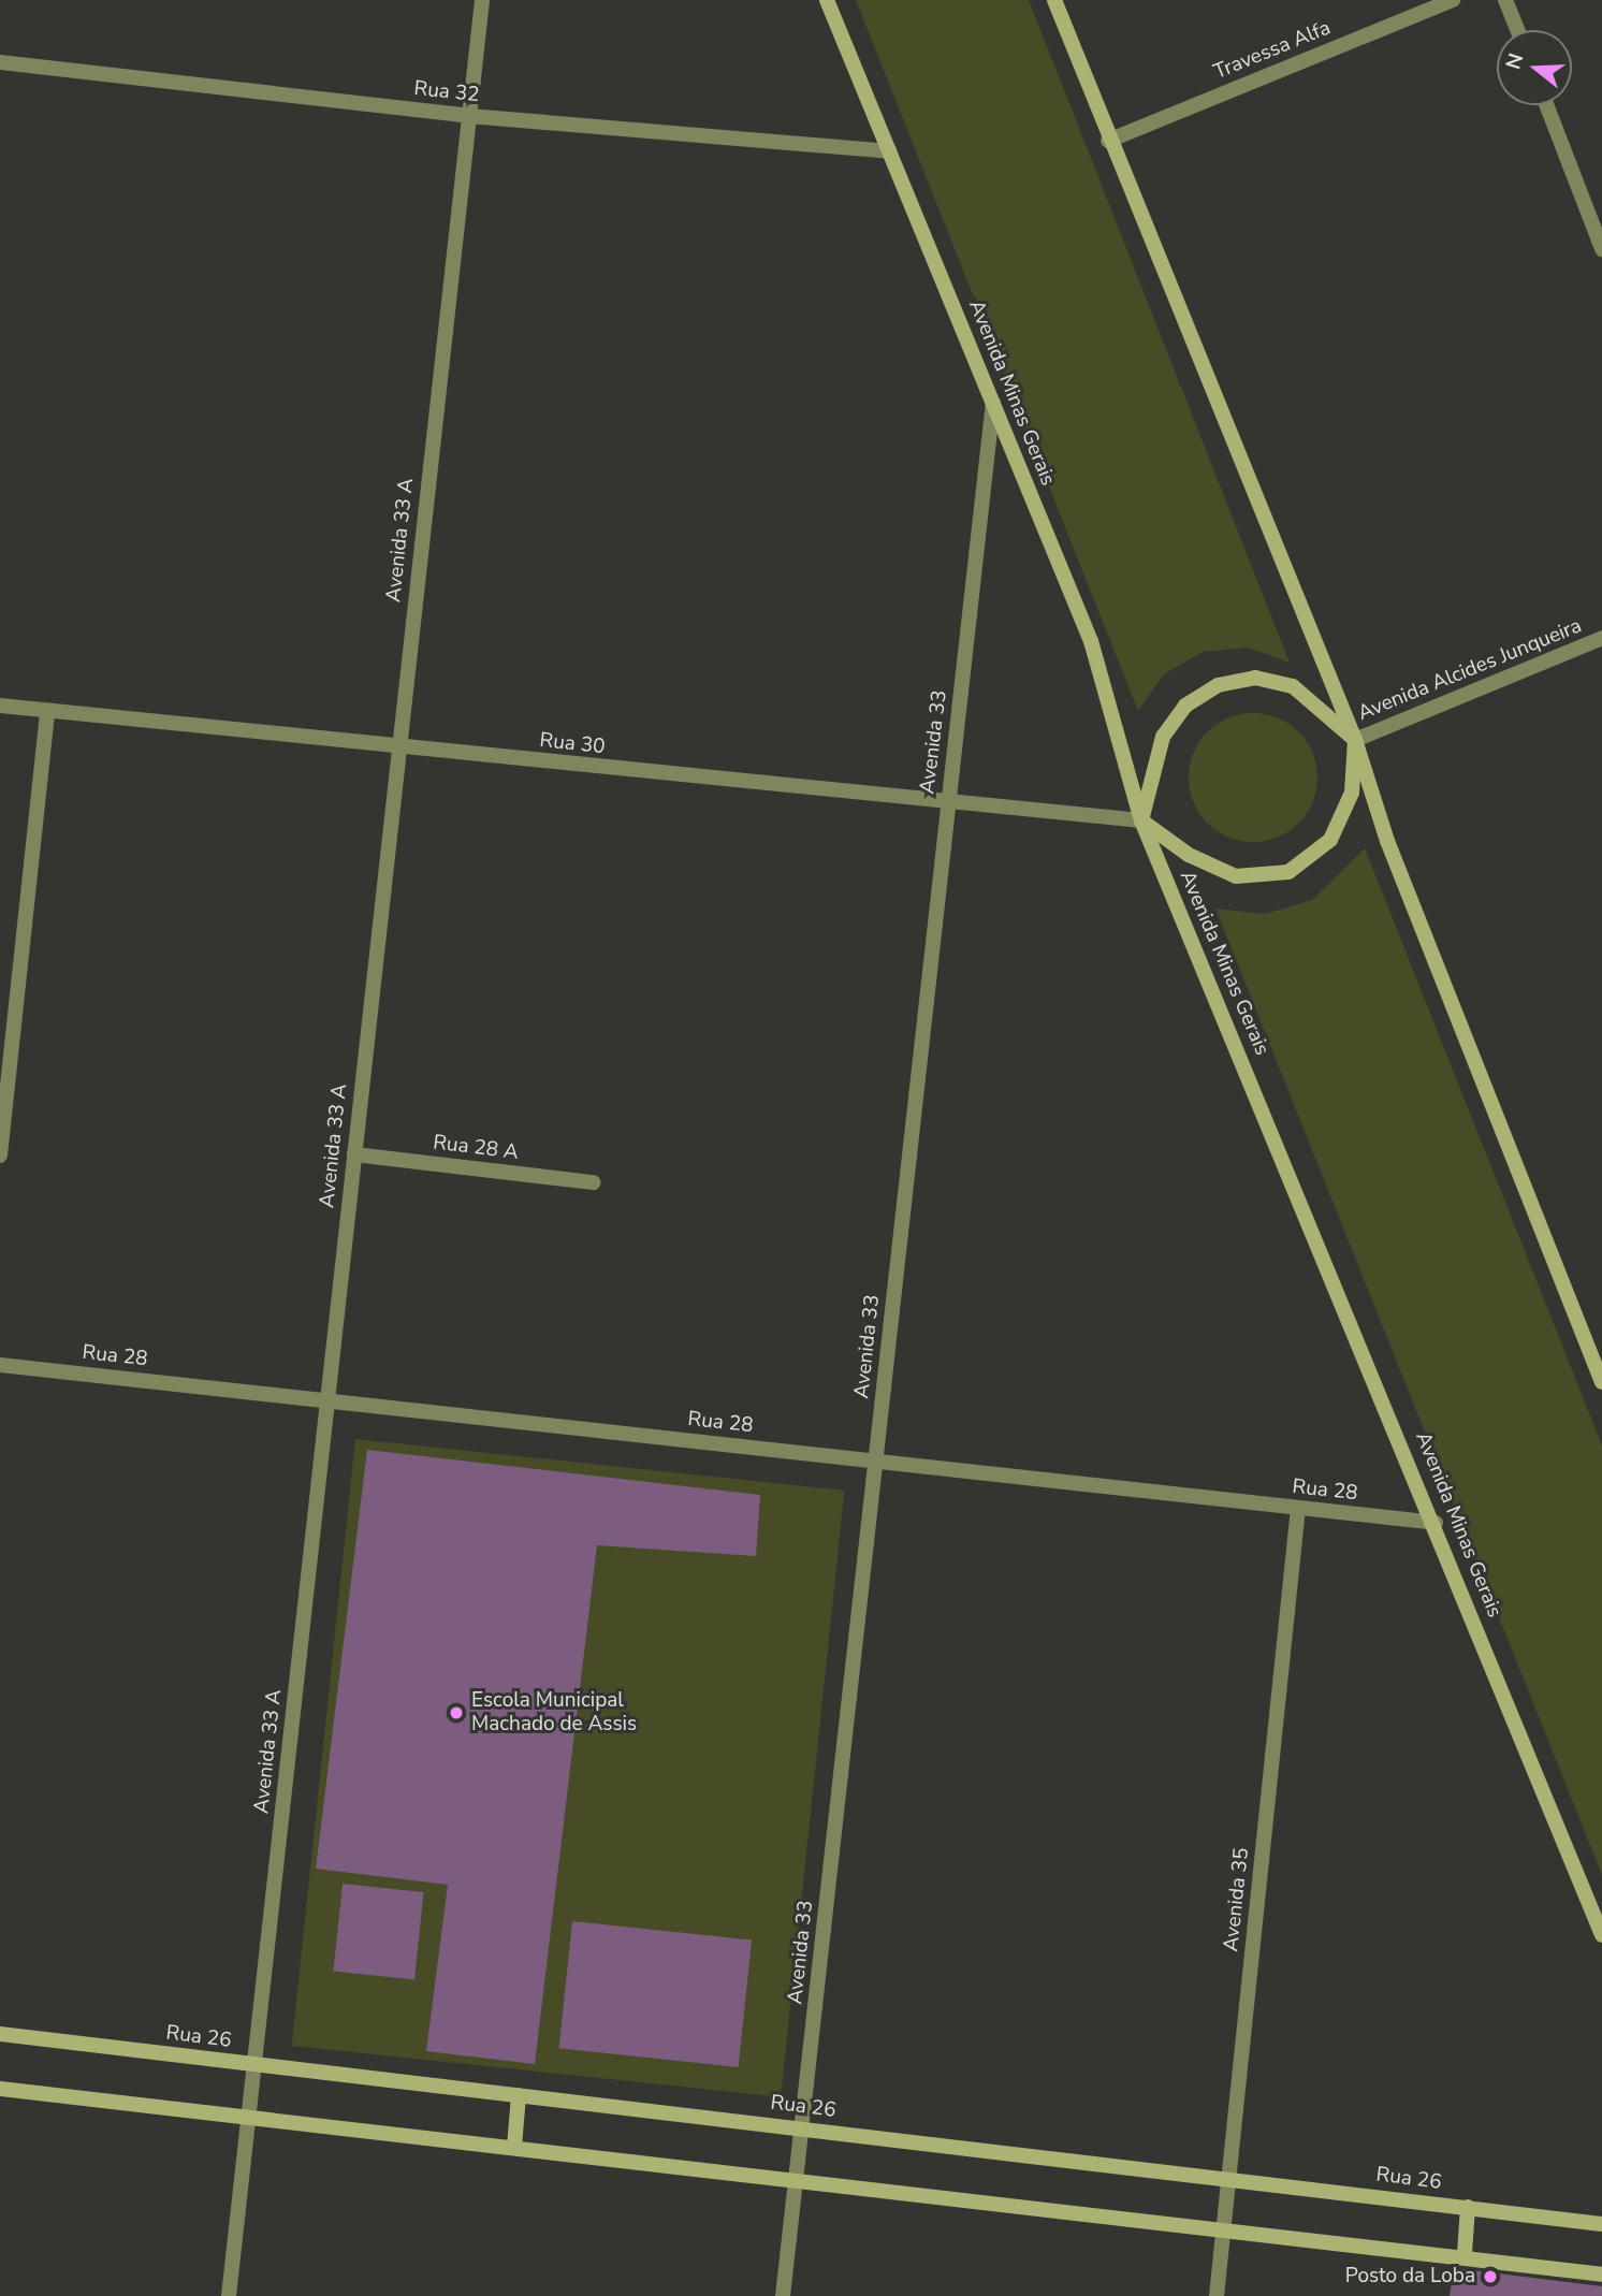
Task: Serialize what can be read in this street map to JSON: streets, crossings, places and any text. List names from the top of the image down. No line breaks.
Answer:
{"streets":{"main road":["Avenida Minas Gerais","Rua 26"],"street":["Travessa Alfa","Rua 32","Avenida 33 A","Avenida Alcides Junqueira","Avenida 33","Rua 30","Rua 28 A","Rua 28","Avenida 35"]},"crossings":[["Rua 32","Avenida Minas Gerais"],["Rua 32","Avenida 33 A"],["Avenida Minas Gerais","Avenida Alcides Junqueira"],["Avenida Minas Gerais","Avenida 33"],["Avenida Minas Gerais","Rua 30"],["Avenida Minas Gerais","Rua 28"],["Avenida 33 A","Rua 30"],["Avenida 33 A","Rua 28 A"],["Avenida 33 A","Rua 28"],["Avenida 33 A","Rua 26"],["Avenida Alcides Junqueira","Rua 30"],["Avenida 33","Rua 30"],["Avenida 33","Rua 28"],["Avenida 33","Rua 26"],["Rua 28","Avenida 35"],["Avenida 35","Rua 26"]],"places":["Escola Municipal Machado de Assis","Posto da Loba"],"north":"left"}
